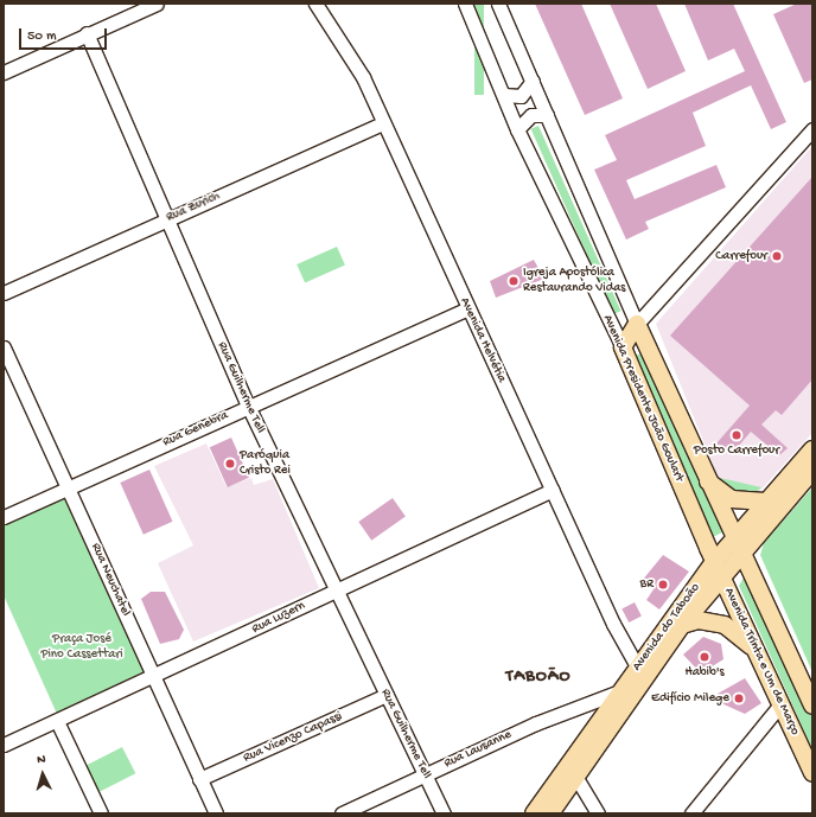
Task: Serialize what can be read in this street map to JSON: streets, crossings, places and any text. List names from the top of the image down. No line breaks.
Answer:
{"streets":{"main road":["Avenida Presidente João Goulart","Avenida do Taboão","Avenida Trinta e Um de Março"],"street":["Rua Zurich","Avenida Helvétia","Rua Guilherme Tell","Rua Genebra","Rua Neuchatel","Rua Luzern","Rua Vicenzo Capassi","Rua Lausanne"]},"crossings":[["Rua Zurich","Avenida Helvétia"],["Rua Zurich","Rua Guilherme Tell"],["Avenida Helvétia","Rua Genebra"],["Avenida Helvétia","Rua Luzern"],["Avenida Helvétia","Avenida do Taboão"],["Rua Guilherme Tell","Rua Genebra"],["Rua Guilherme Tell","Rua Luzern"],["Rua Guilherme Tell","Rua Vicenzo Capassi"],["Rua Guilherme Tell","Rua Lausanne"],["Avenida Presidente João Goulart","Avenida do Taboão"],["Avenida Presidente João Goulart","Avenida Trinta e Um de Março"],["Rua Genebra","Rua Neuchatel"],["Rua Neuchatel","Rua Luzern"],["Rua Neuchatel","Rua Vicenzo Capassi"],["Avenida do Taboão","Avenida Trinta e Um de Março"],["Avenida do Taboão","Rua Lausanne"]],"districts":["TABOÃO"],"parks":["Praça José Pino Cassettari"],"places":["Carrefour","Igreja Apostólica Restaurando Vidas","Posto Carrefour","Paróquia Cristo Rei","BR","Habib's","Edifício Milege"],"scale_bar":"50 m","north":"top"}
